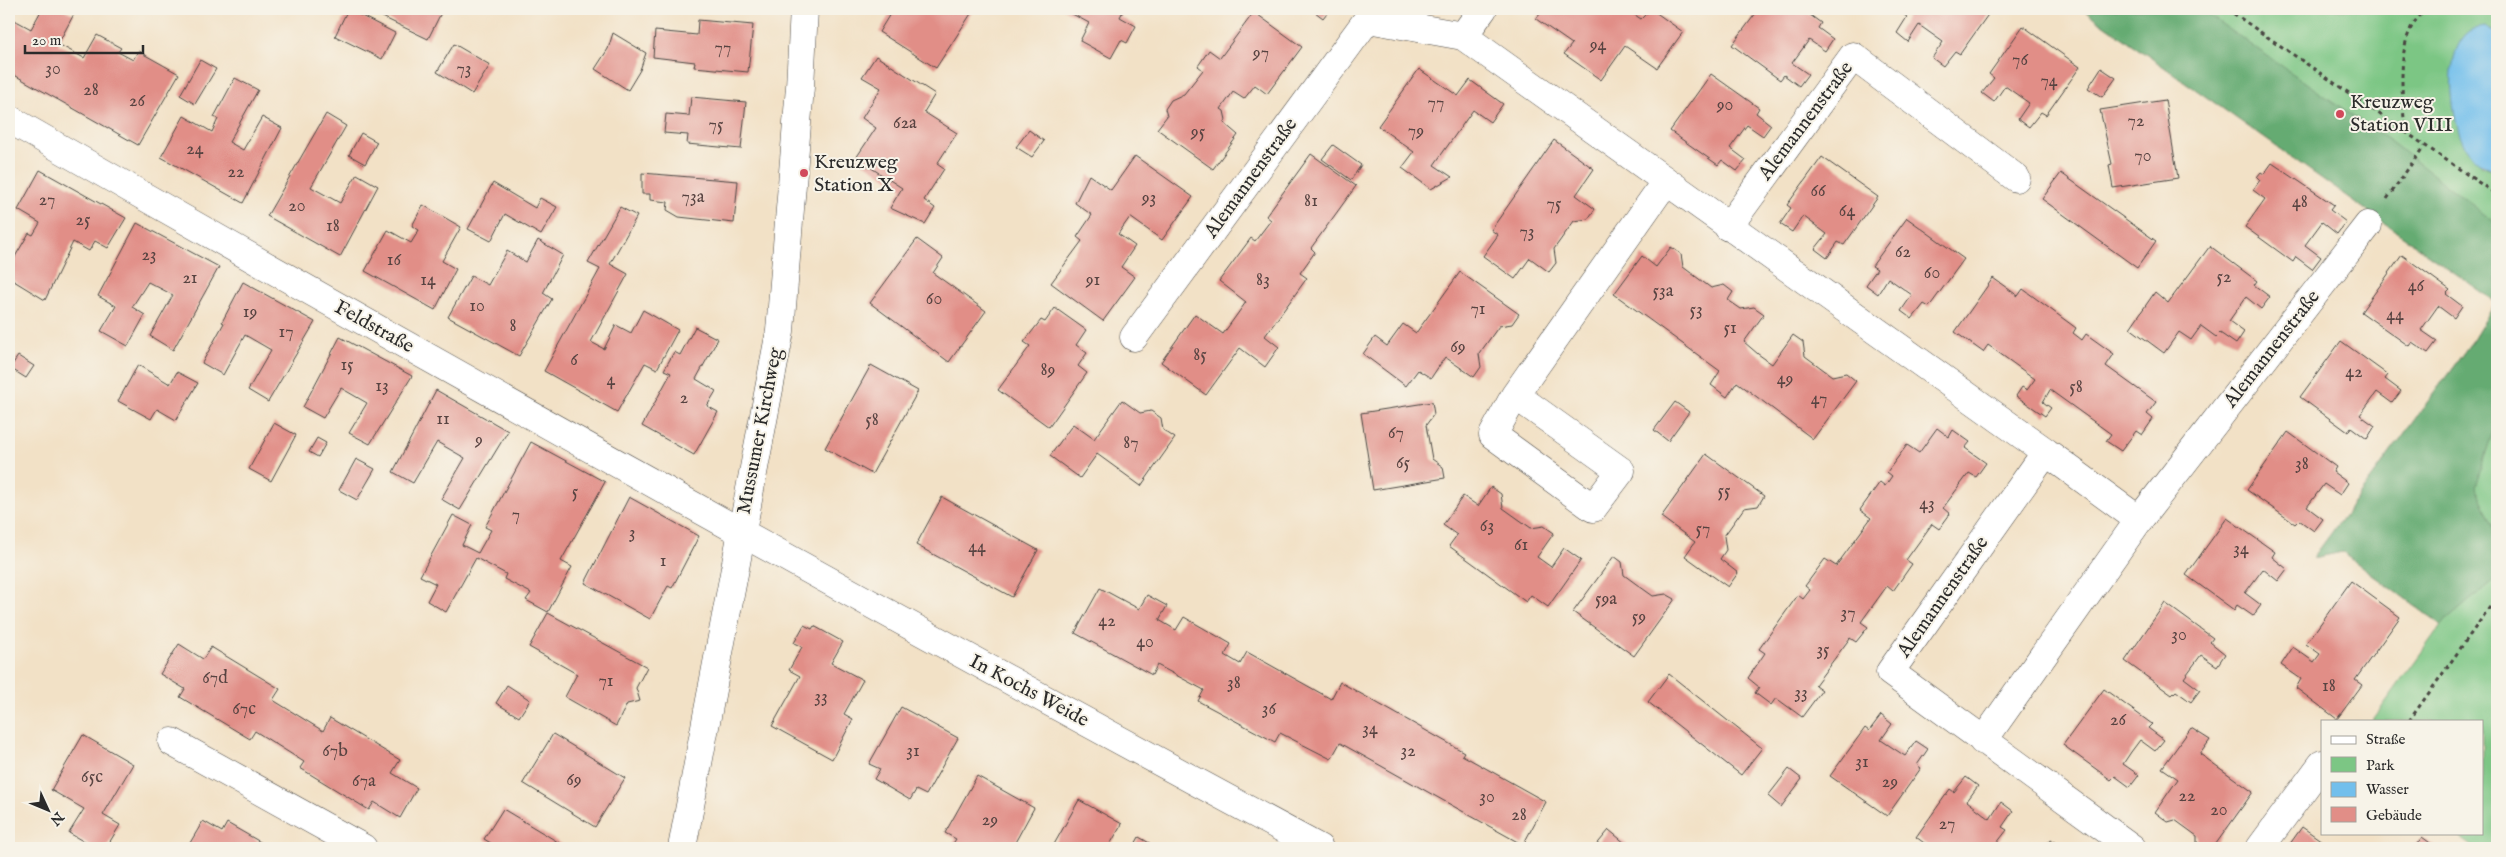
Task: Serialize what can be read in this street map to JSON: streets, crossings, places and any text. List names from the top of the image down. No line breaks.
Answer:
{"streets":{"street":["Alemannenstraße","Feldstraße","Mussumer Kirchweg","In Kochs Weide"]},"crossings":[["Feldstraße","Mussumer Kirchweg"],["Feldstraße","In Kochs Weide"],["Mussumer Kirchweg","In Kochs Weide"]],"places":["Kreuzweg Station VIII","Kreuzweg Station X"],"house_numbers":["94","77","97","76","30","73","74","28","26","77","90","72","62a","75","79","95","24","70","22","66","73a","93","27","81","48","75","20","64","25","18","73","62","23","16","60","52","21","14","91","83","46","53a","60","10","71","53","19","44","8","51","17","69","85","6","15","89","42","49","4","13","58","2","47","11","58","67","9","87","65","38","55","5","43","7","63","57","3","61","44","34","1","59a","37","59","42","30","40","35","67d","71","38","18","33","33","67c","36","26","34","67b","31","32","31","65c","69","67a","29","22","30","20","28","29","27"],"legend":["Straße","Park","Wasser","Gebäude"],"scale_bar":"20 m","north":"bottom right"}
